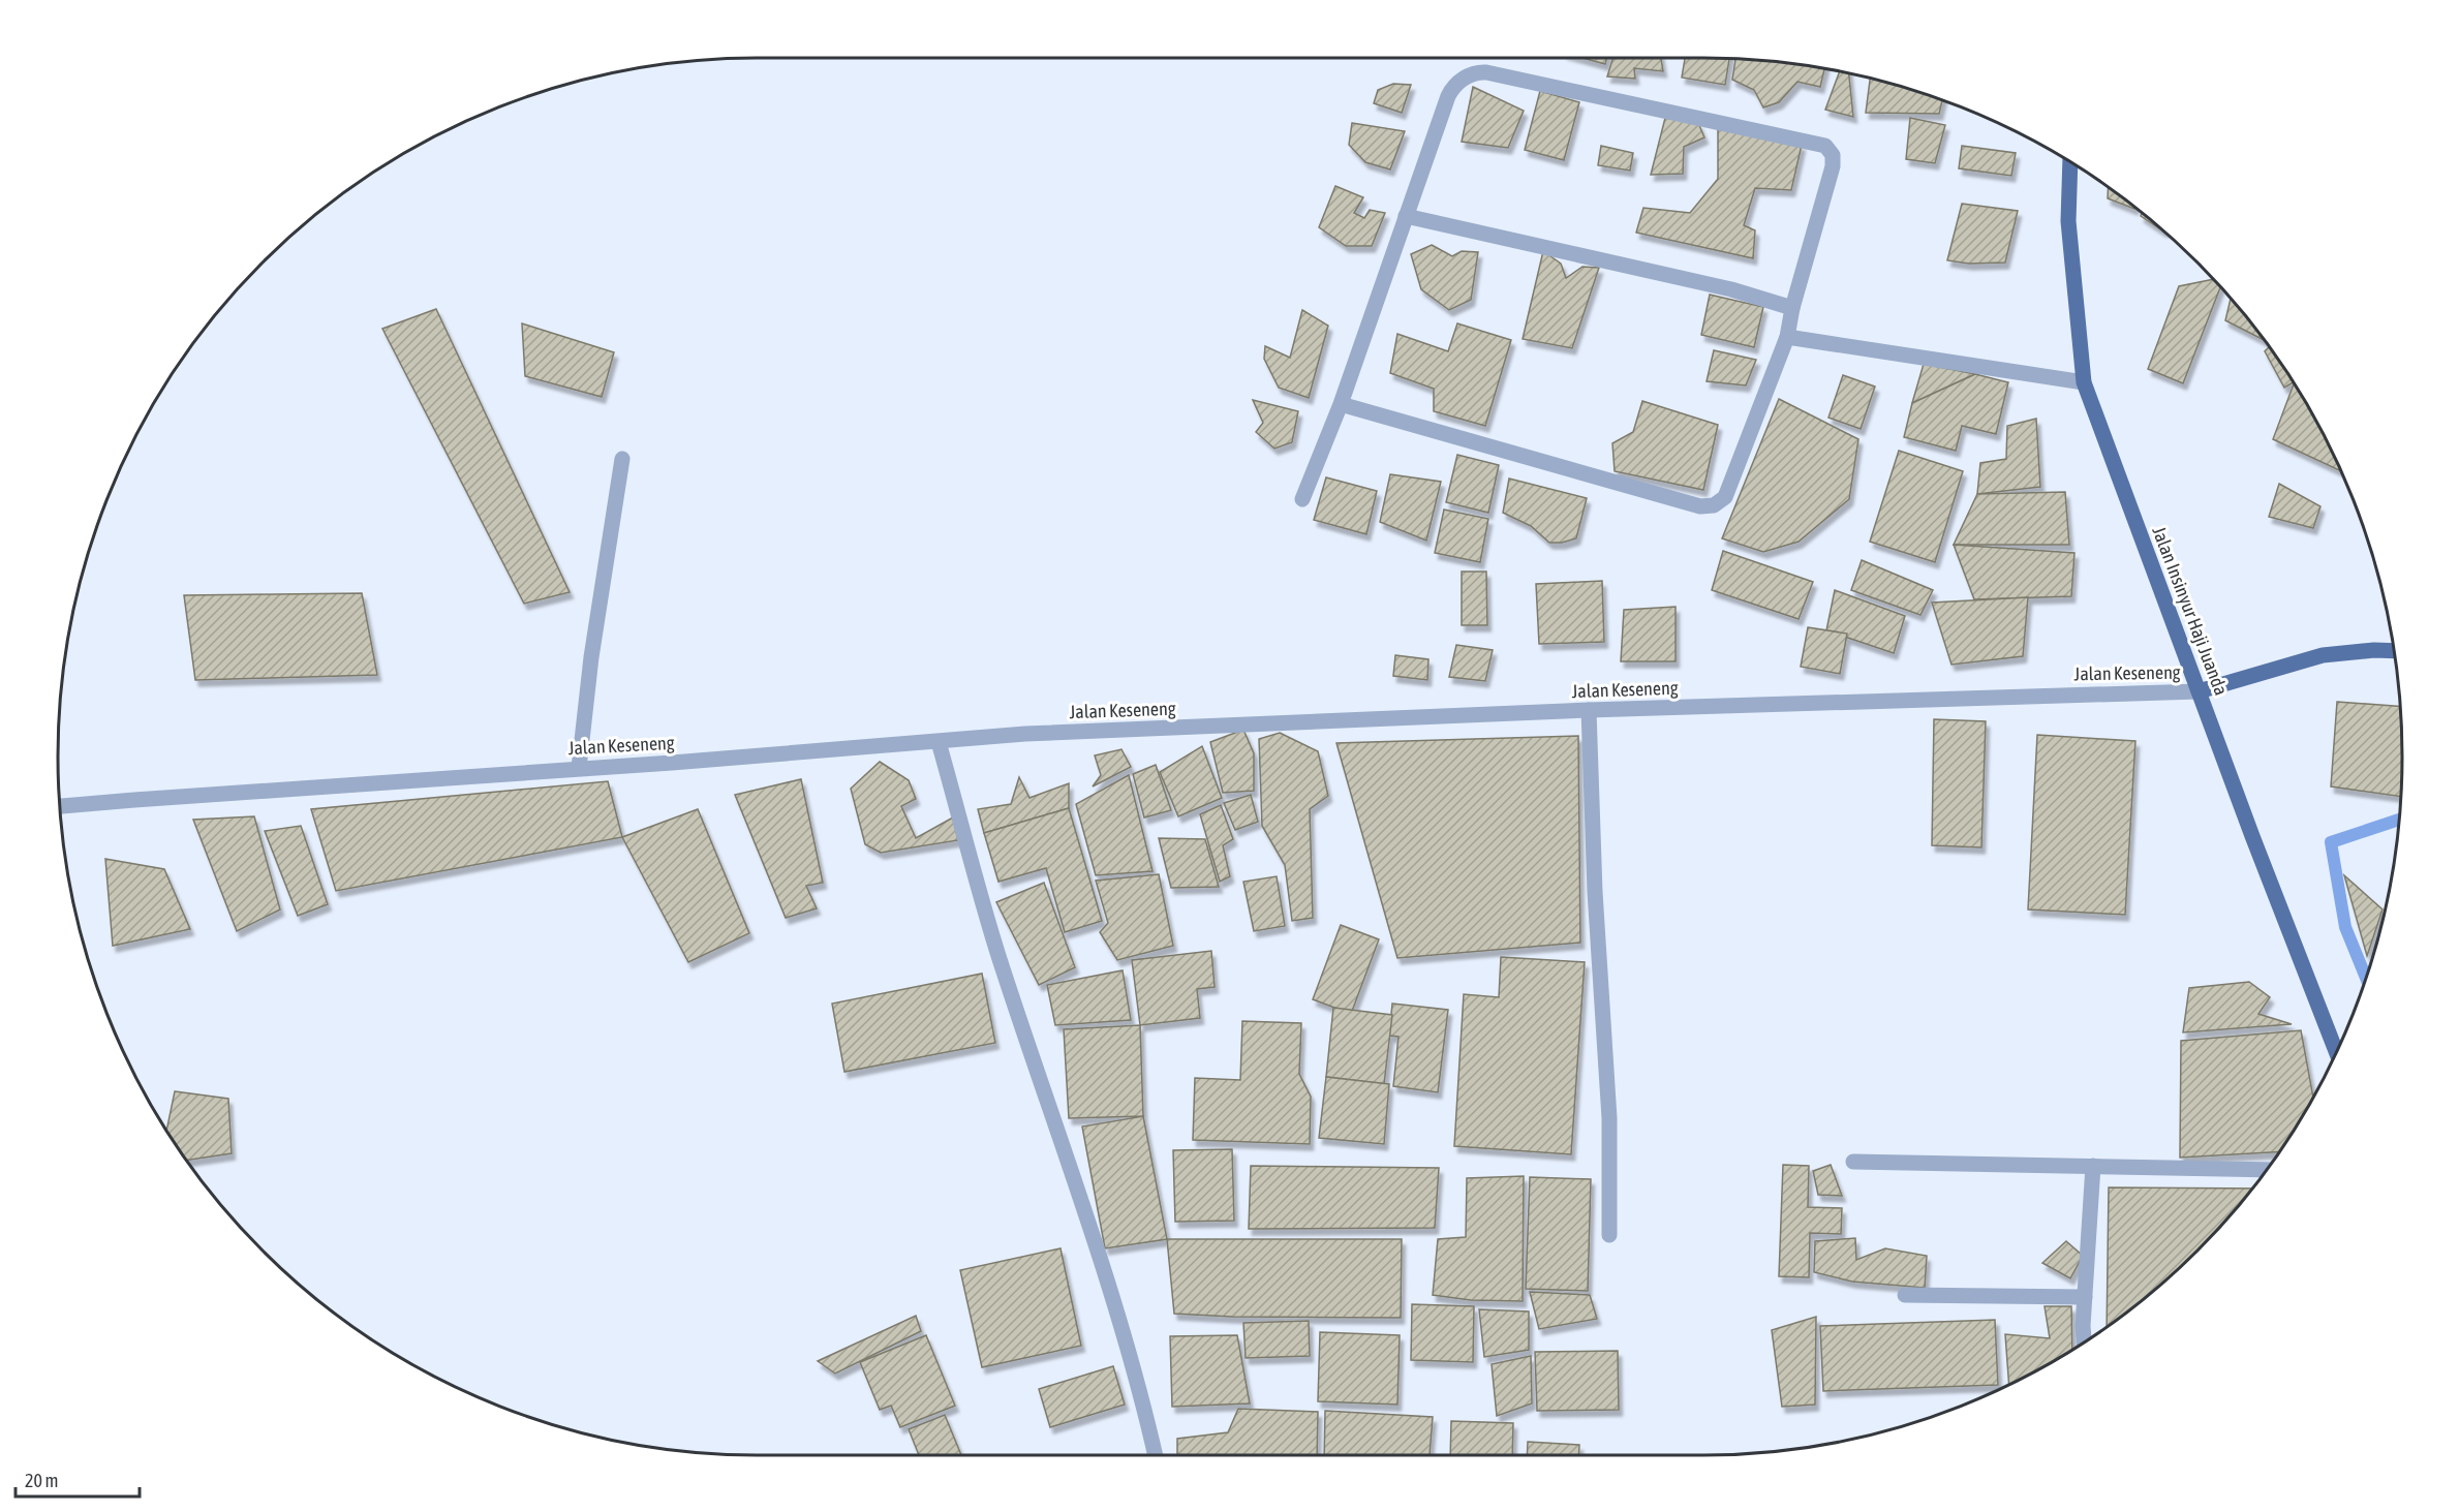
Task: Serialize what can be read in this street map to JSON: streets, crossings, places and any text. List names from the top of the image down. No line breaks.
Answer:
{"streets":{"main road":["Jalan Insinyur Haji Juanda"],"street":["Jalan Keseneng"]},"crossings":[["Jalan Insinyur Haji Juanda","Jalan Keseneng"]],"scale_bar":"20 m"}
